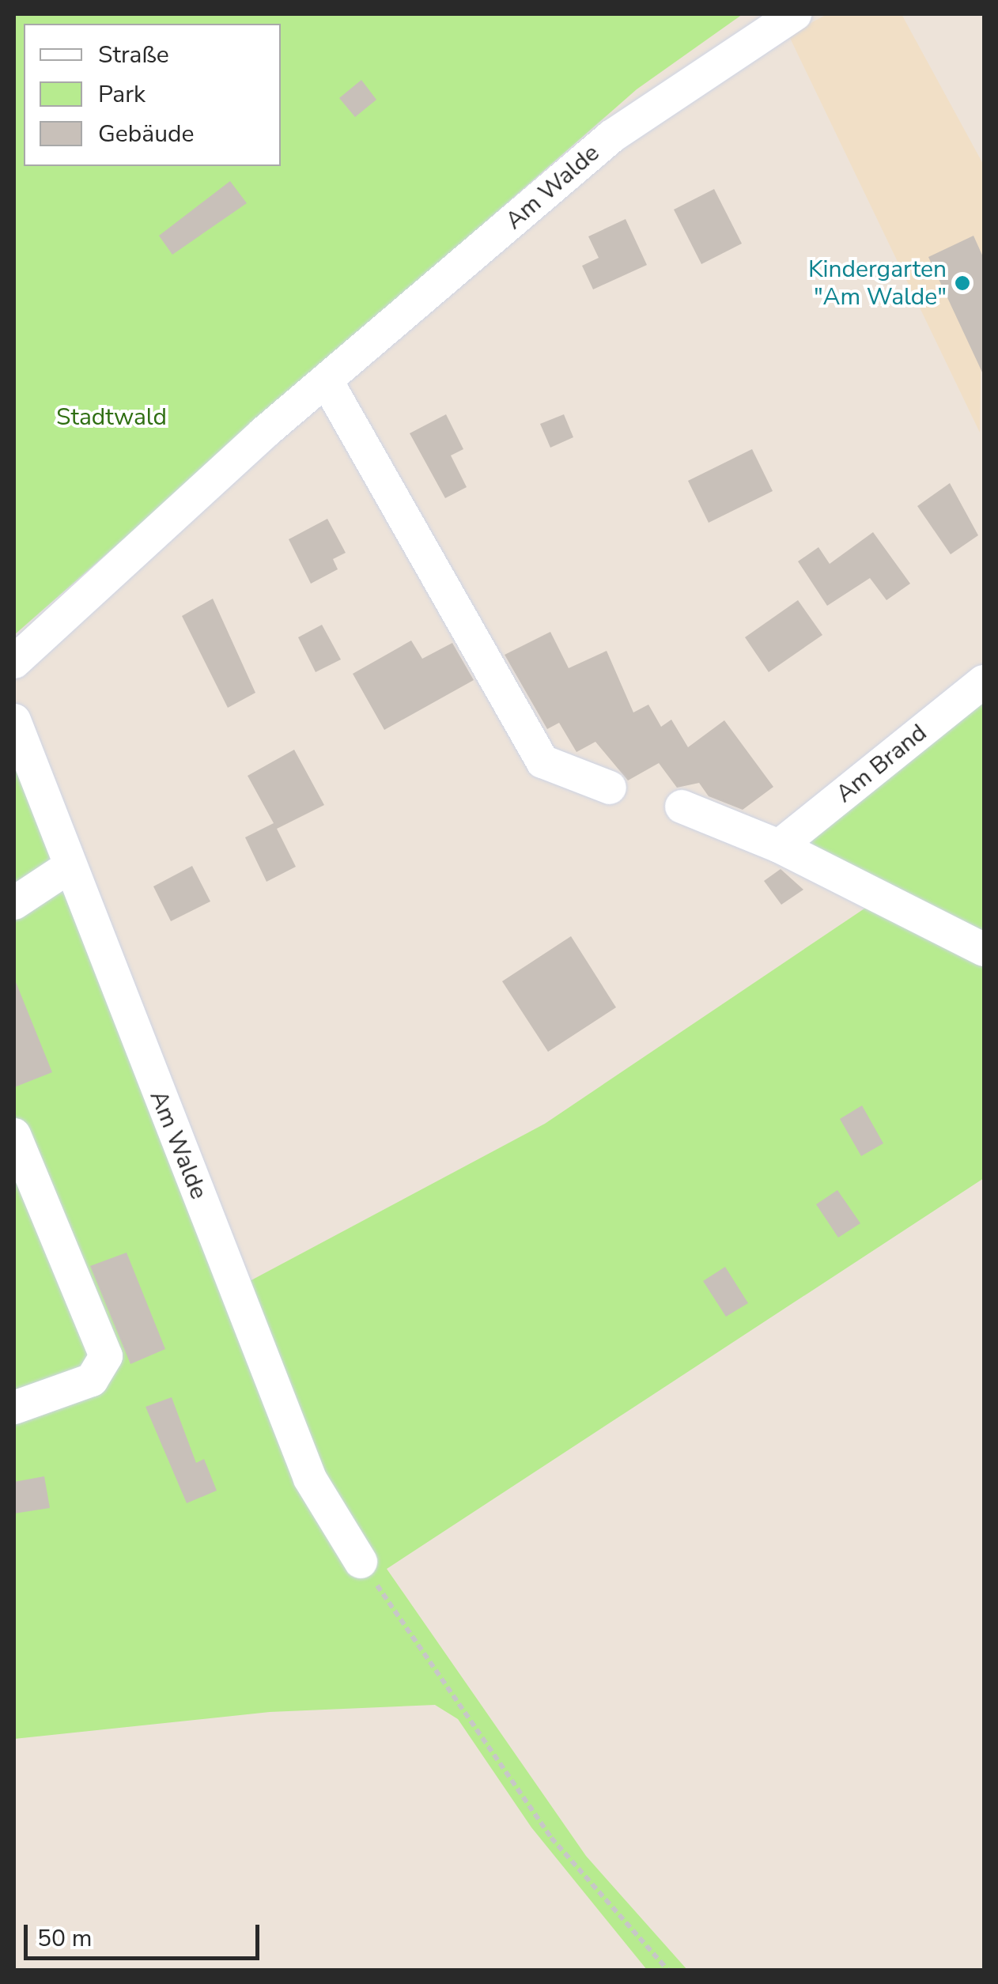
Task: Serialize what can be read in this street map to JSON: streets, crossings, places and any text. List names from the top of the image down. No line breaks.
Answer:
{"streets":{"street":["Am Walde","Am Brand"]},"parks":["Stadtwald"],"places":["Kindergarten \"Am Walde\""],"legend":["Straße","Park","Gebäude"],"scale_bar":"50 m"}
